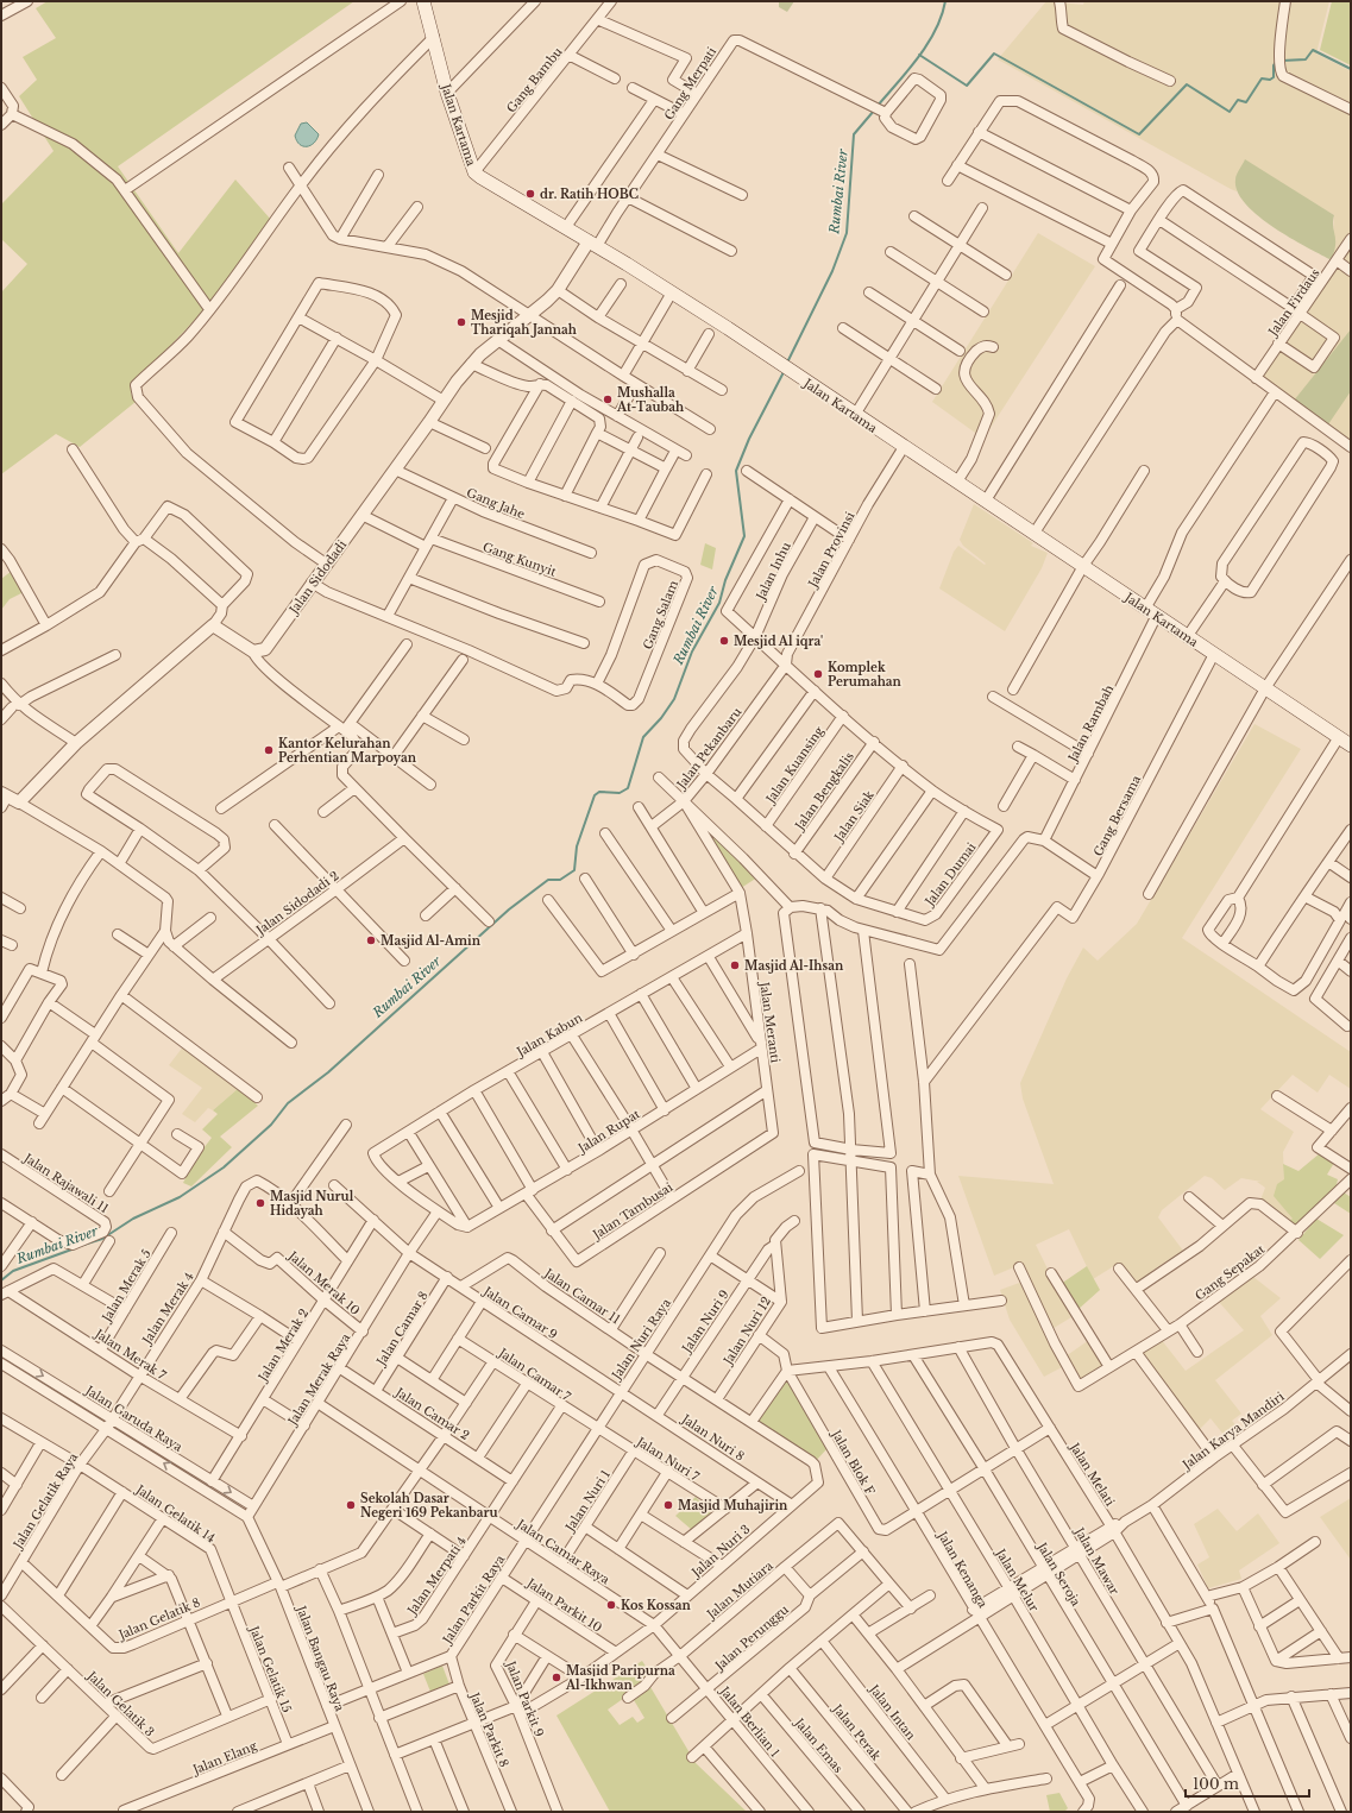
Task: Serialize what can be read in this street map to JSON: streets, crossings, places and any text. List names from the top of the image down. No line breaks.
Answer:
{"streets":{"main road":["Jalan Kartama"],"street":["Gang Bambu","Gang Merpati","Jalan Firdaus","Gang Jahe","Jalan Provinsi","Gang Kunyit","Jalan Inhu","Jalan Sidodadi","Gang Salam","Jalan Rambah","Jalan Pekanbaru","Jalan Kuansing","Jalan Bengkalis","Jalan Siak","Gang Bersama","Jalan Dumai","Jalan Sidodadi 2","Jalan Meranti","Jalan Kabun","Jalan Rupat","Jalan Rajawali 11","Jalan Tambusai","Gang Sepakat","Jalan Merak 10","Jalan Merak 5","Jalan Camar 11","Jalan Merak 4","Jalan Camar 9","Jalan Nuri 9","Jalan Camar 8","Jalan Nuri 12","Jalan Nuri Raya","Jalan Merak 2","Jalan Merak 7","Jalan Camar 7","Jalan Merak Raya","Jalan Camar 2","Jalan Garuda Raya","Jalan Karya Mandiri","Jalan Nuri 8","Jalan Nuri 7","Jalan Blok F","Jalan Melati","Jalan Gelatik Raya","Jalan Nuri 1","Jalan Gelatik 14","Jalan Nuri 3","Jalan Camar Raya","Jalan Mawar","Jalan Kenanga","Jalan Seroja","Jalan Merpati 4","Jalan Melur","Jalan Mutiara","Jalan Parkit Raya","Jalan Parkit 10","Jalan Gelatik 8","Jalan Perunggu","Jalan Bangau Raya","Jalan Gelatik 15","Jalan Parkit 9","Jalan Gelatik 3","Jalan Intan","Jalan Berlian 1","Jalan Parkit 8","Jalan Perak","Jalan Emas","Jalan Elang"]},"crossings":[["Gang Bambu","Jalan Kartama"],["Gang Merpati","Jalan Kartama"],["Gang Merpati","Jalan Sidodadi"],["Jalan Kartama","Jalan Provinsi"],["Jalan Kartama","Jalan Sidodadi"],["Jalan Kartama","Jalan Rambah"],["Jalan Kartama","Gang Bersama"],["Gang Jahe","Jalan Sidodadi"],["Jalan Provinsi","Jalan Pekanbaru"],["Jalan Provinsi","Jalan Dumai"],["Gang Kunyit","Jalan Sidodadi"],["Jalan Inhu","Jalan Dumai"],["Jalan Rambah","Gang Bersama"],["Jalan Pekanbaru","Jalan Dumai"],["Jalan Pekanbaru","Jalan Meranti"],["Jalan Kuansing","Jalan Dumai"],["Jalan Bengkalis","Jalan Dumai"],["Jalan Siak","Jalan Dumai"],["Jalan Meranti","Jalan Kabun"],["Jalan Meranti","Jalan Rupat"],["Jalan Meranti","Jalan Tambusai"],["Jalan Kabun","Jalan Tambusai"],["Jalan Rupat","Jalan Tambusai"],["Jalan Merak 10","Jalan Merak 4"],["Jalan Merak 10","Jalan Merak 2"],["Jalan Merak 10","Jalan Merak Raya"],["Jalan Merak 5","Jalan Merak 7"],["Jalan Camar 11","Jalan Camar 9"],["Jalan Camar 11","Jalan Nuri 9"],["Jalan Camar 11","Jalan Nuri 12"],["Jalan Camar 11","Jalan Nuri Raya"],["Jalan Camar 11","Jalan Nuri 3"],["Jalan Merak 4","Jalan Merak 7"],["Jalan Merak 4","Jalan Garuda Raya"],["Jalan Merak 4","Jalan Gelatik Raya"],["Jalan Camar 9","Jalan Camar 8"],["Jalan Camar 9","Jalan Nuri Raya"],["Jalan Camar 9","Jalan Merak 2"],["Jalan Camar 9","Jalan Merak Raya"],["Jalan Camar 9","Jalan Nuri 8"],["Jalan Nuri 9","Jalan Nuri 12"],["Jalan Nuri 9","Jalan Nuri 8"],["Jalan Camar 8","Jalan Camar 2"],["Jalan Nuri Raya","Jalan Camar 7"],["Jalan Nuri Raya","Jalan Nuri 8"],["Jalan Nuri Raya","Jalan Nuri 7"],["Jalan Nuri Raya","Jalan Camar Raya"],["Jalan Nuri Raya","Jalan Parkit Raya"],["Jalan Merak 2","Jalan Merak 7"],["Jalan Merak 2","Jalan Garuda Raya"],["Jalan Camar 7","Jalan Nuri 7"],["Jalan Camar 7","Jalan Merpati 4"],["Jalan Camar 7","Jalan Gelatik 8"],["Jalan Merak Raya","Jalan Camar 2"],["Jalan Merak Raya","Jalan Garuda Raya"],["Jalan Merak Raya","Jalan Camar Raya"],["Jalan Merak Raya","Jalan Bangau Raya"],["Jalan Camar 2","Jalan Merpati 4"],["Jalan Camar 2","Jalan Gelatik 8"],["Jalan Garuda Raya","Jalan Gelatik Raya"],["Jalan Garuda Raya","Jalan Bangau Raya"],["Jalan Karya Mandiri","Jalan Melati"],["Jalan Karya Mandiri","Jalan Mawar"],["Jalan Karya Mandiri","Jalan Kenanga"],["Jalan Karya Mandiri","Jalan Seroja"],["Jalan Karya Mandiri","Jalan Melur"],["Jalan Nuri 8","Jalan Nuri 3"],["Jalan Nuri 7","Jalan Nuri 1"],["Jalan Blok F","Jalan Melati"],["Jalan Blok F","Jalan Kenanga"],["Jalan Melati","Jalan Mawar"],["Jalan Melati","Jalan Kenanga"],["Jalan Melati","Jalan Seroja"],["Jalan Melati","Jalan Melur"],["Jalan Gelatik Raya","Jalan Gelatik 14"],["Jalan Gelatik Raya","Jalan Gelatik 8"],["Jalan Nuri 1","Jalan Camar Raya"],["Jalan Gelatik 14","Jalan Gelatik 8"],["Jalan Gelatik 14","Jalan Gelatik 15"],["Jalan Nuri 3","Jalan Camar Raya"],["Jalan Nuri 3","Jalan Parkit 10"],["Jalan Nuri 3","Jalan Parkit 9"],["Jalan Nuri 3","Jalan Berlian 1"],["Jalan Nuri 3","Jalan Parkit 8"],["Jalan Camar Raya","Jalan Merpati 4"],["Jalan Camar Raya","Jalan Parkit Raya"],["Jalan Camar Raya","Jalan Gelatik 8"],["Jalan Camar Raya","Jalan Berlian 1"],["Jalan Mutiara","Jalan Perunggu"],["Jalan Mutiara","Jalan Berlian 1"],["Jalan Parkit Raya","Jalan Parkit 10"],["Jalan Parkit Raya","Jalan Bangau Raya"],["Jalan Parkit Raya","Jalan Parkit 8"],["Jalan Parkit 10","Jalan Parkit 9"],["Jalan Gelatik 8","Jalan Bangau Raya"],["Jalan Gelatik 8","Jalan Gelatik 15"],["Jalan Perunggu","Jalan Berlian 1"],["Jalan Bangau Raya","Jalan Elang"],["Jalan Gelatik 15","Jalan Gelatik 3"],["Jalan Gelatik 15","Jalan Elang"]],"water":["Rumbai River"],"places":["dr. Ratih HOBC","Mesjid Thariqah Jannah","Mushalla At-Taubah","Mesjid Al iqra'","Komplek Perumahan","Kantor Kelurahan Perhentian Marpoyan","Masjid Al-Amin","Masjid Al-Ihsan","Masjid Nurul Hidayah","Sekolah Dasar Negeri 169 Pekanbaru","Masjid Muhajirin","Kos Kossan","Masjid Paripurna Al-Ikhwan"],"scale_bar":"100 m"}
